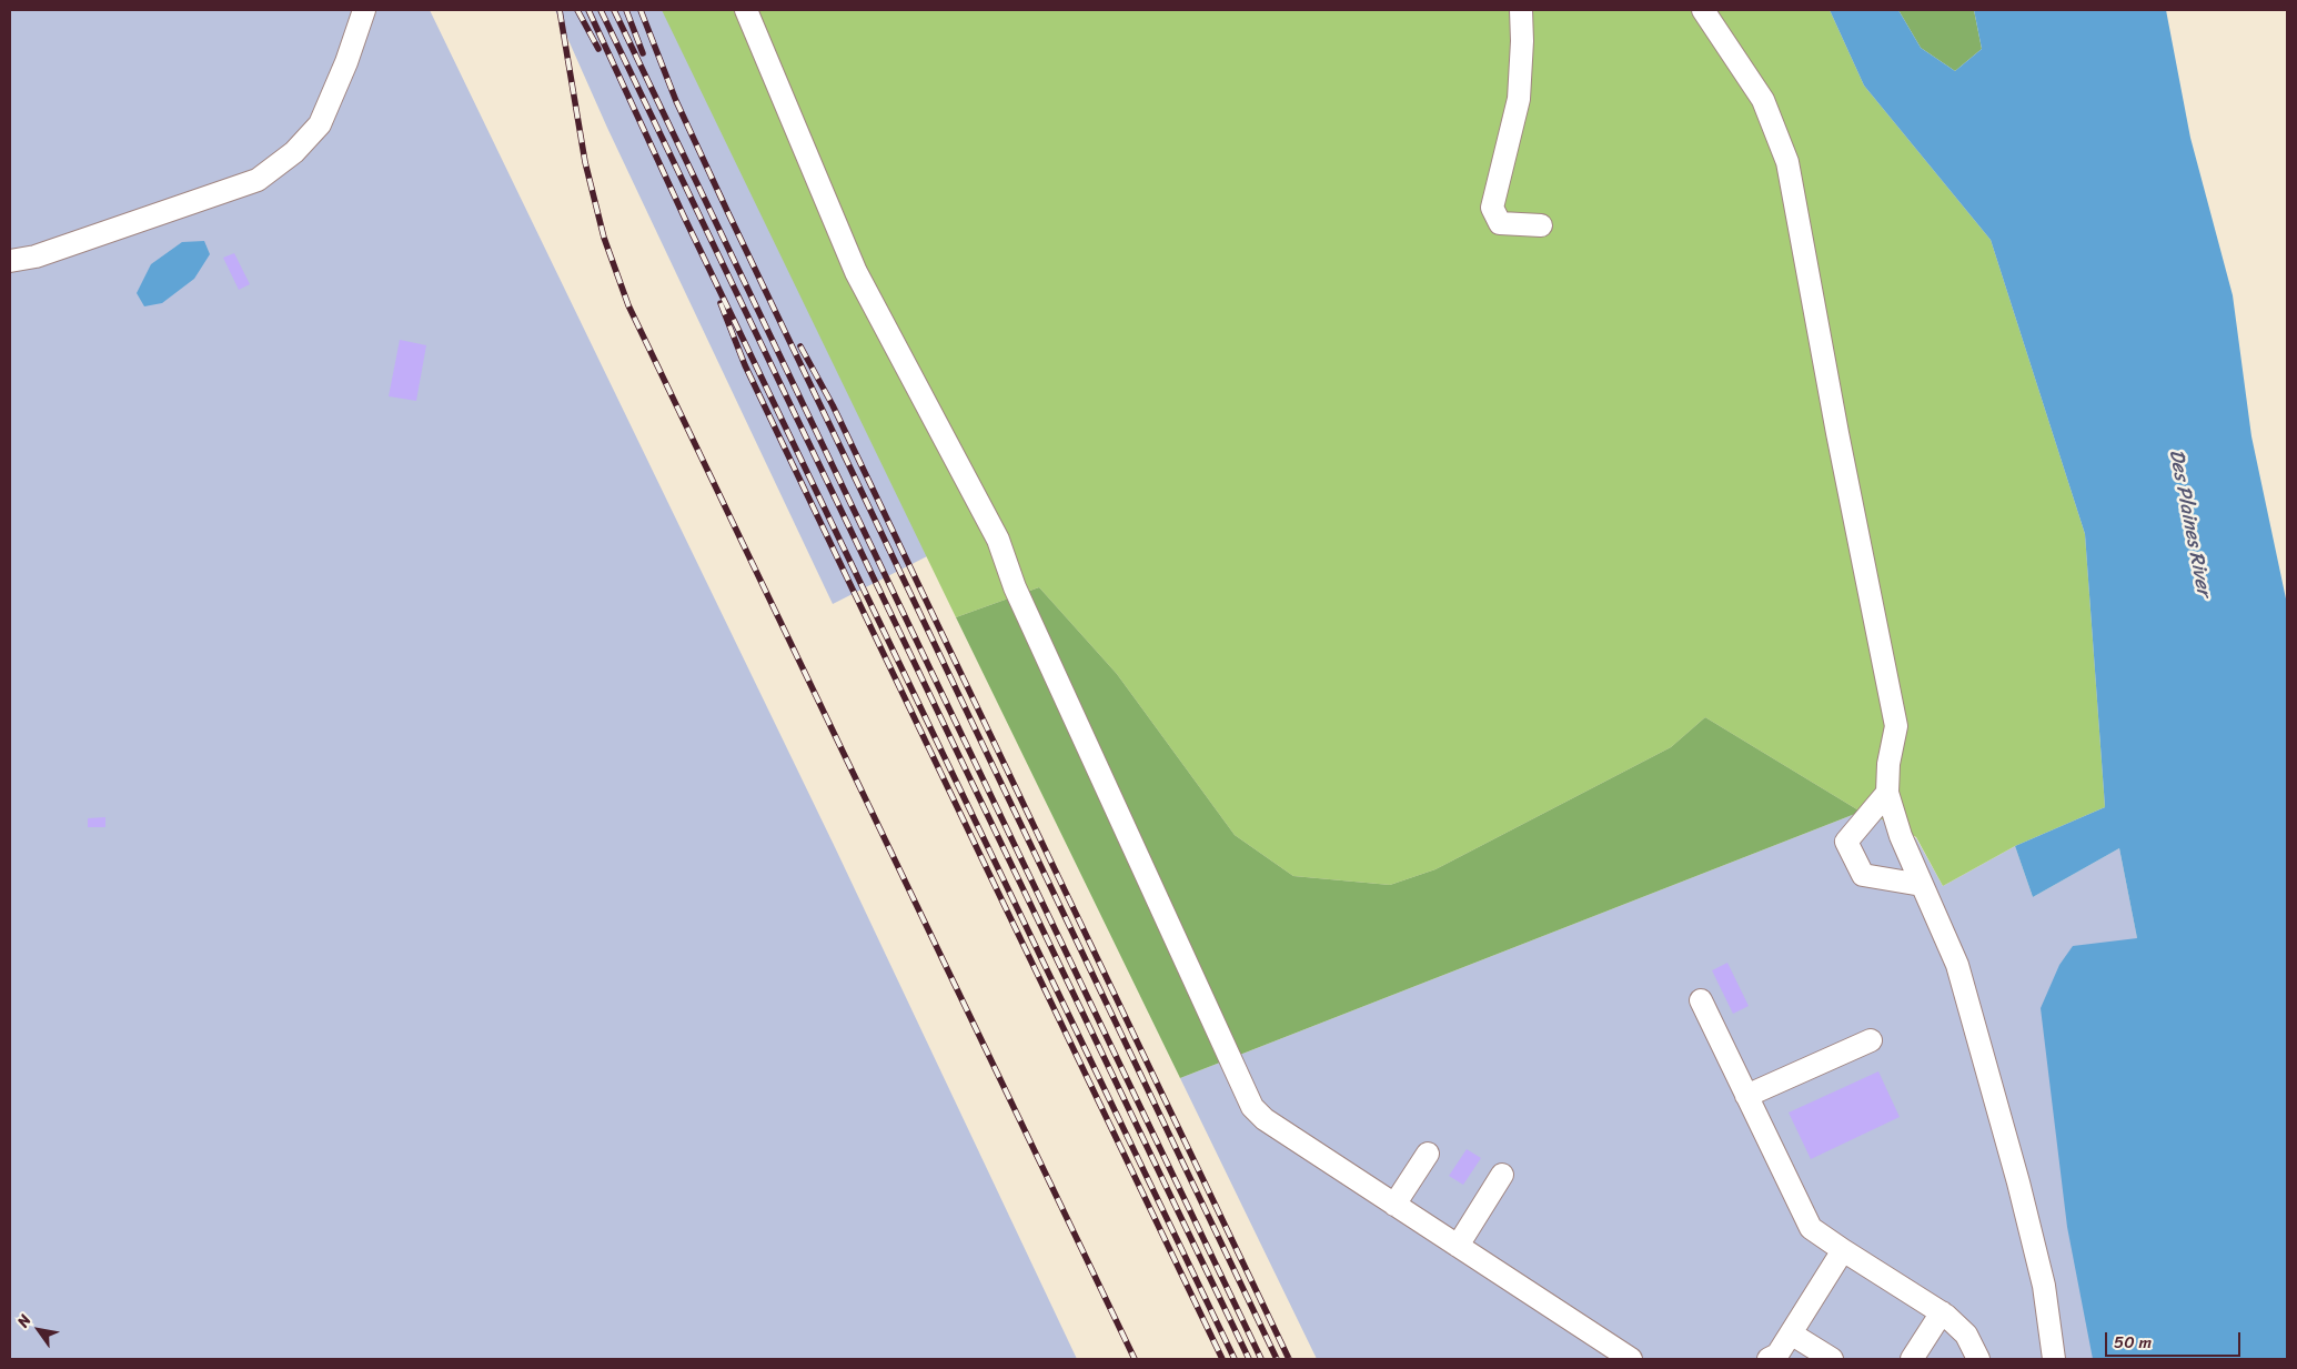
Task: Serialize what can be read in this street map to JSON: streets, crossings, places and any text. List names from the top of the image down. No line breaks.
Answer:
{"water":["Des Plaines River"],"scale_bar":"50 m","north":"top left"}
